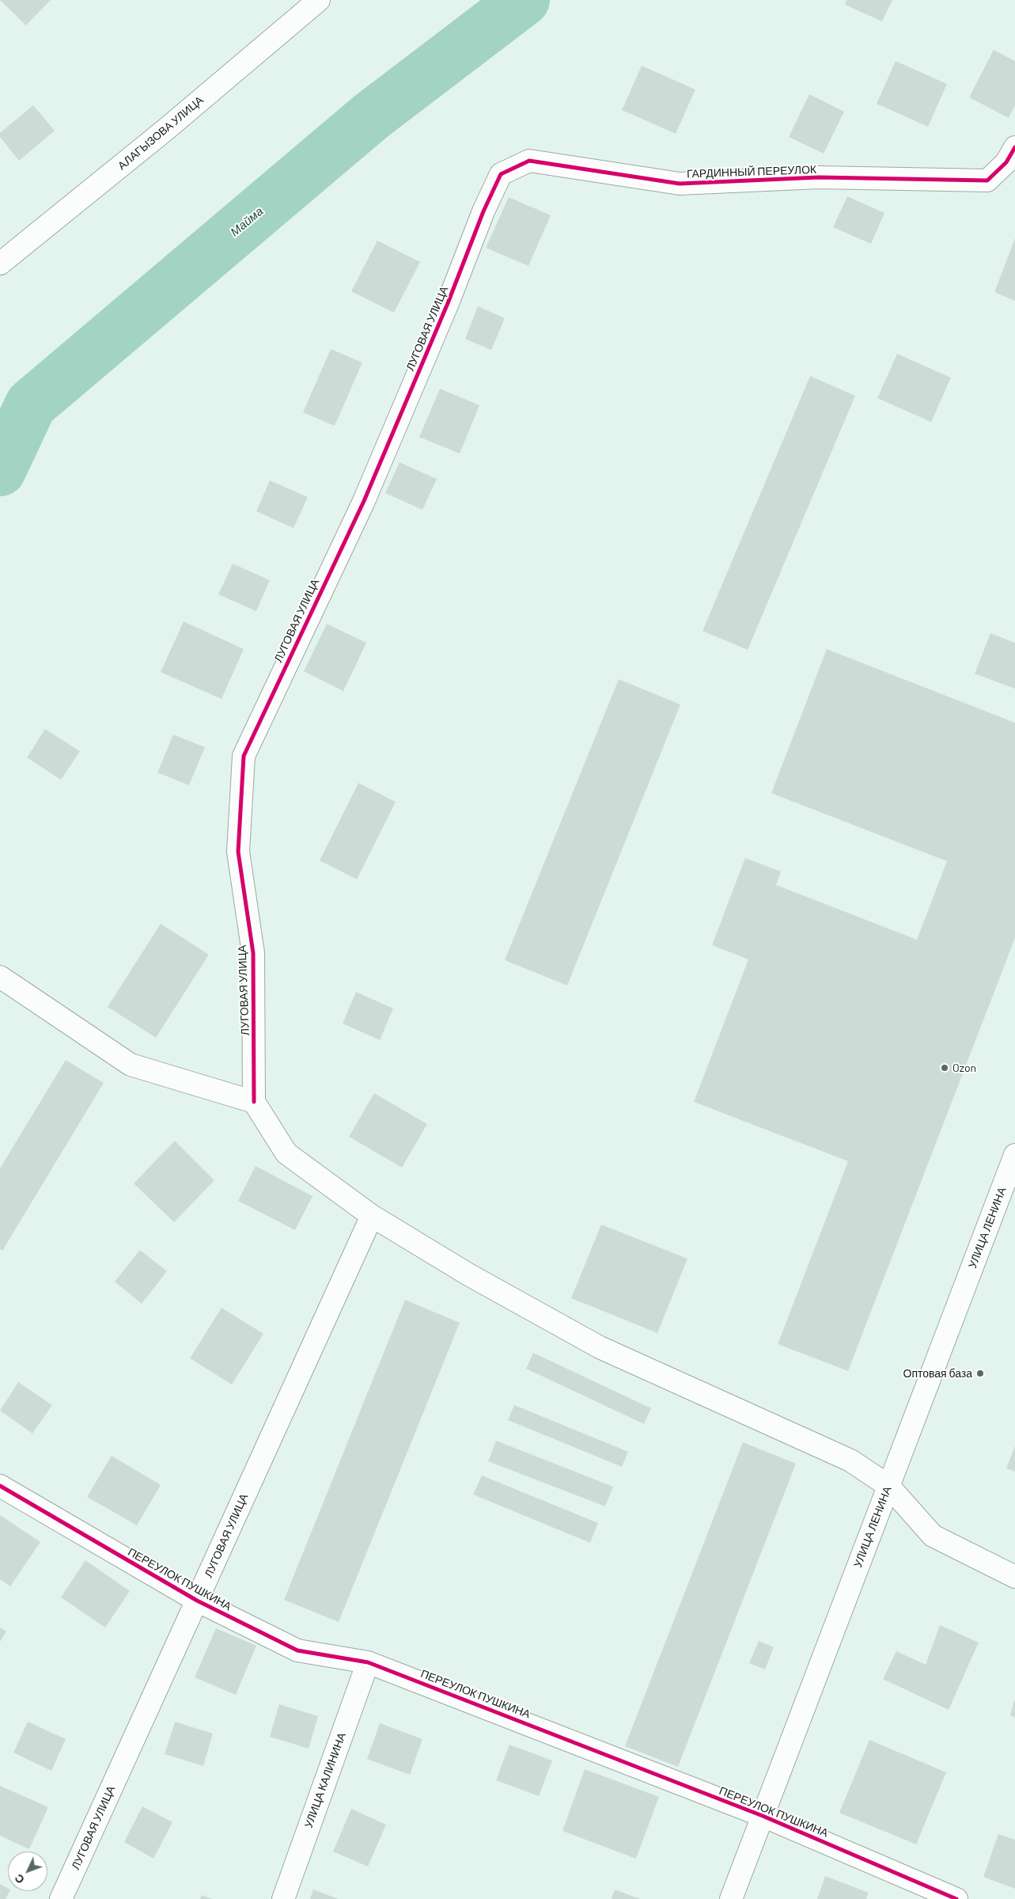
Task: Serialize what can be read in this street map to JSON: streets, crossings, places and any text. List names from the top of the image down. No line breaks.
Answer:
{"streets":{"street":["АЛАГЫЗОВА УЛИЦА","ГАРДИННЫЙ ПЕРЕУЛОК","ЛУГОВАЯ УЛИЦА","УЛИЦА ЛЕНИНА","ПЕРЕУЛОК ПУШКИНА","УЛИЦА КАЛИНИНА"]},"crossings":[["ГАРДИННЫЙ ПЕРЕУЛОК","ЛУГОВАЯ УЛИЦА"],["ЛУГОВАЯ УЛИЦА","ПЕРЕУЛОК ПУШКИНА"],["УЛИЦА ЛЕНИНА","ПЕРЕУЛОК ПУШКИНА"],["ПЕРЕУЛОК ПУШКИНА","УЛИЦА КАЛИНИНА"]],"water":["Майма"],"places":["Ozon","Оптовая база"],"north":"bottom left"}
